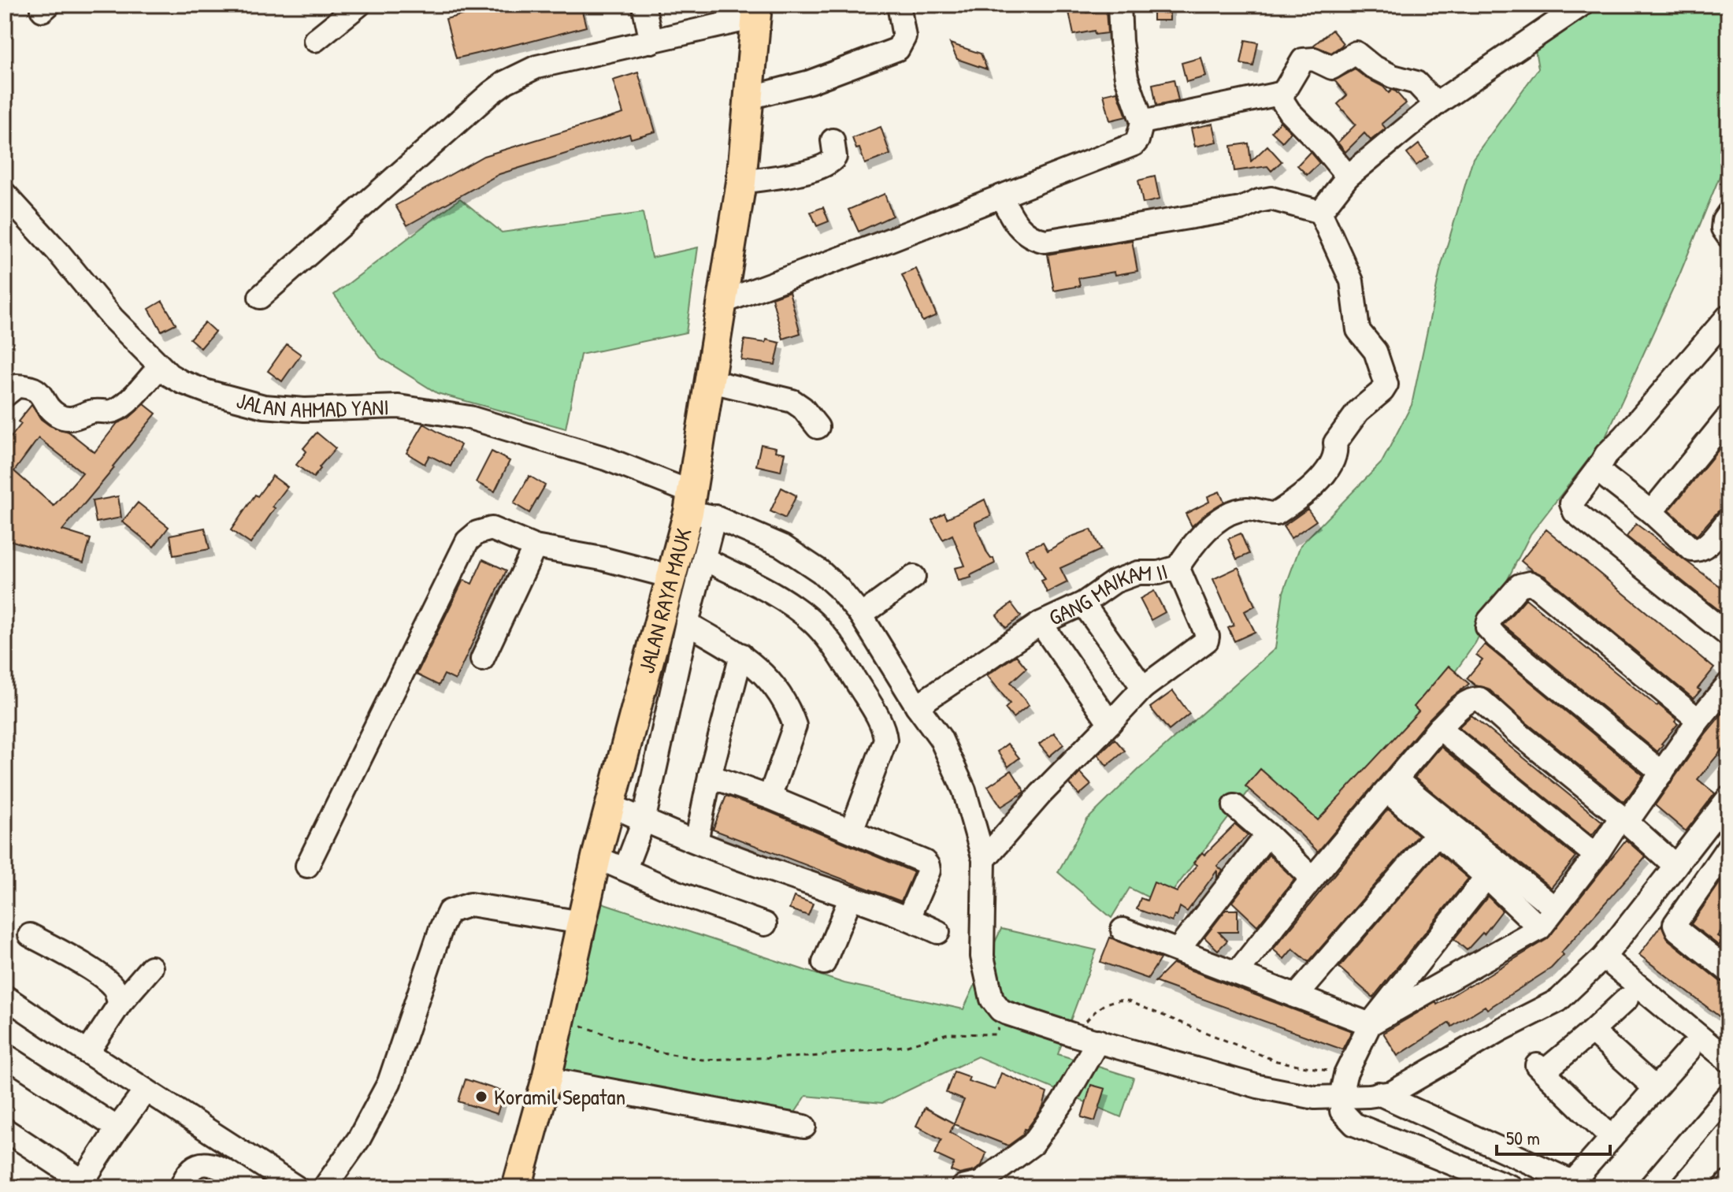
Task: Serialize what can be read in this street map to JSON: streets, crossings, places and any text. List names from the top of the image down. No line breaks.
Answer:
{"streets":{"main road":["JALAN RAYA MAUK"],"street":["JALAN AHMAD YANI","GANG MAIKAM II"]},"crossings":[["JALAN AHMAD YANI","GANG MAIKAM II"],["JALAN AHMAD YANI","JALAN RAYA MAUK"]],"places":["Koramil Sepatan"],"scale_bar":"50 m"}
